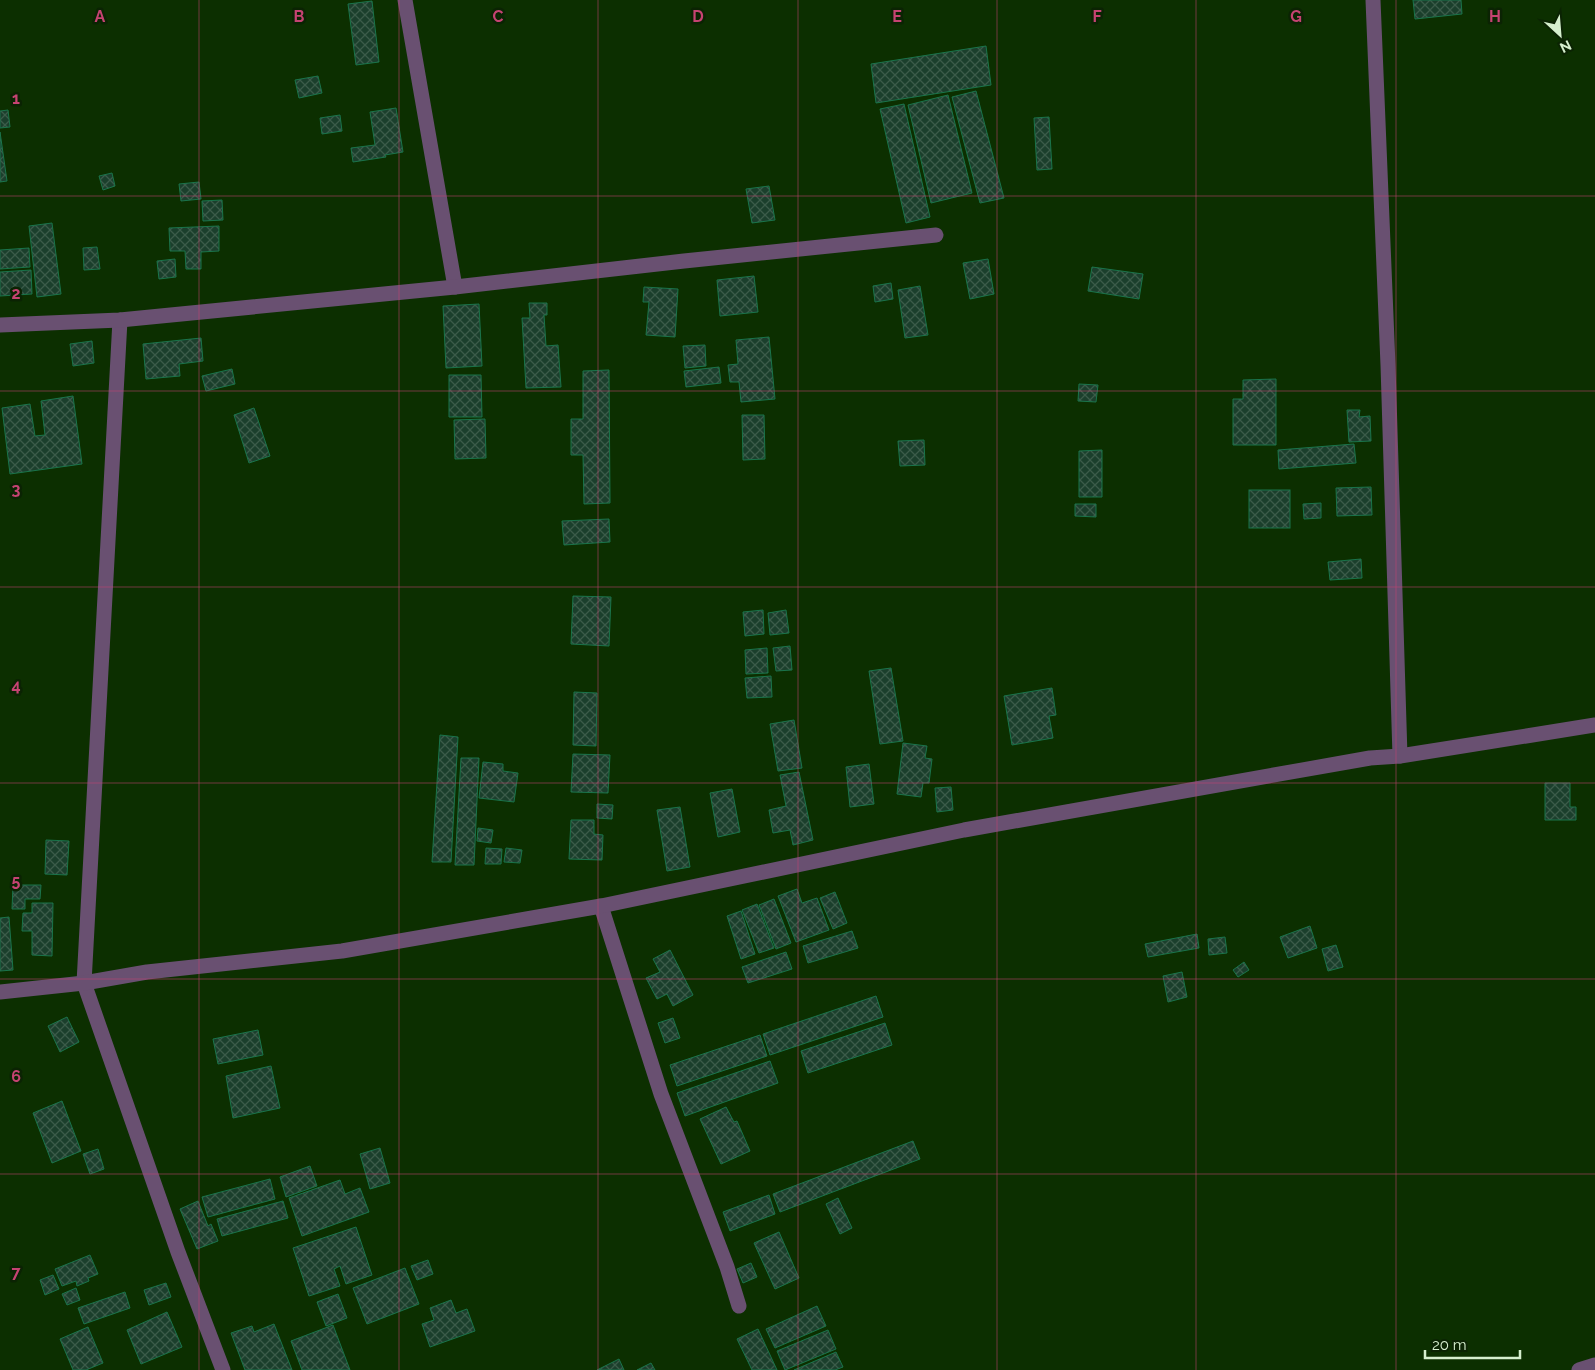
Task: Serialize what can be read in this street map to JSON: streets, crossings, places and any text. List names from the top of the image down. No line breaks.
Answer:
{"scale_bar":"20 m","north":"bottom right","grid":{"columns":["A","B","C","D","E","F","G","H"],"rows":["1","2","3","4","5","6","7"]}}
